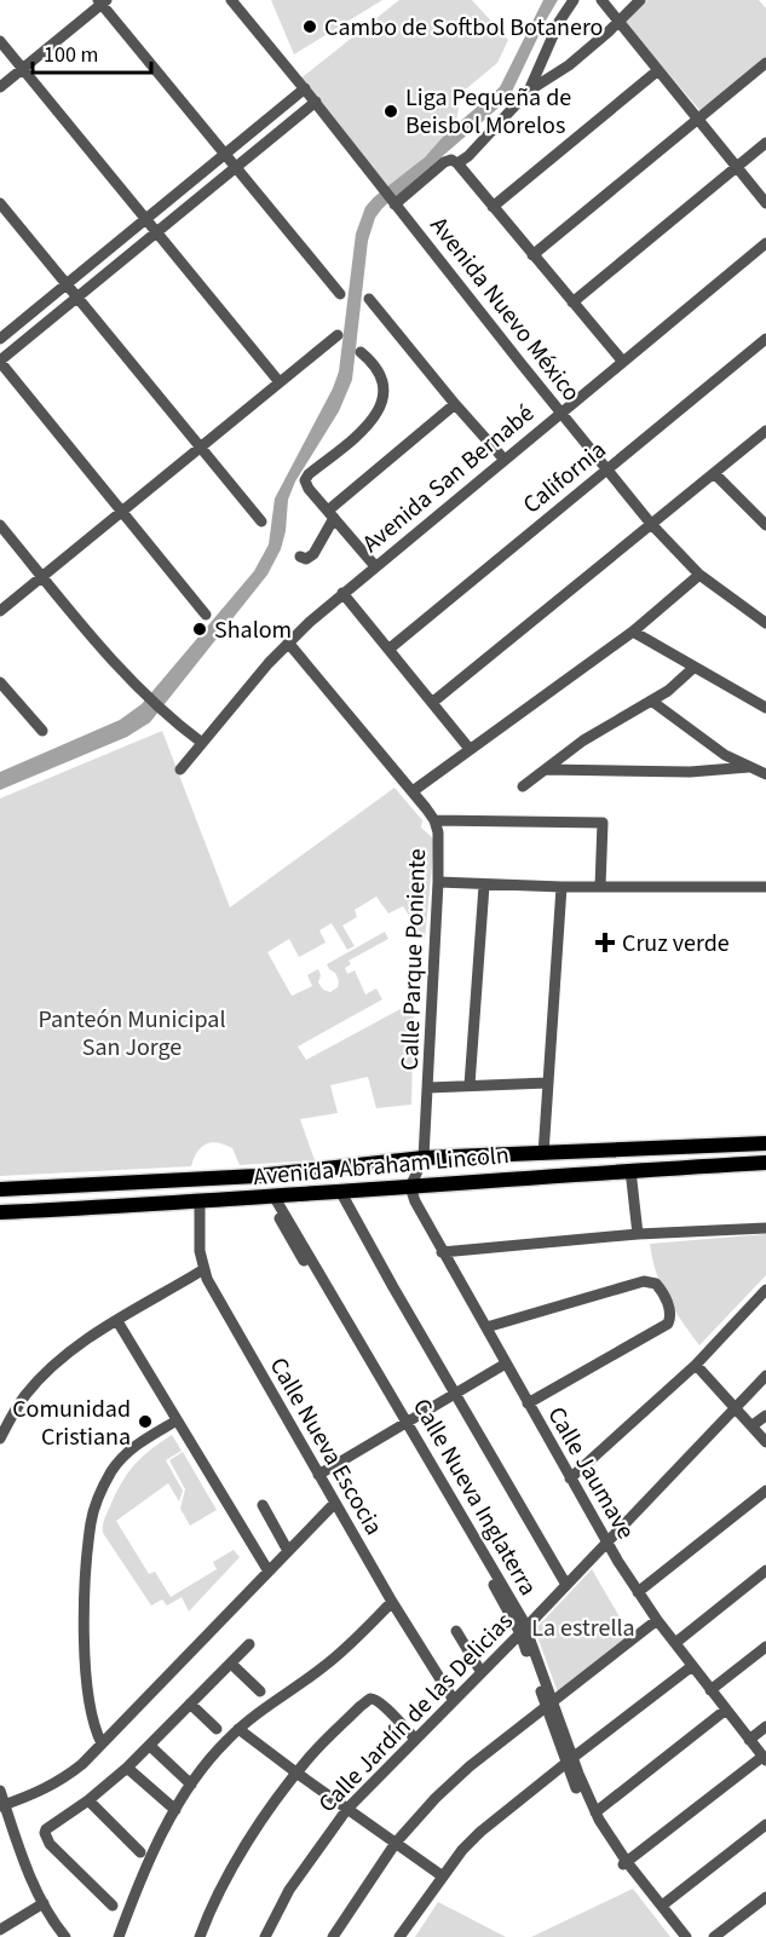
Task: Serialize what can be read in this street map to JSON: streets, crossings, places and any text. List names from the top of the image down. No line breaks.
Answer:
{"streets":{"main road":["Avenida Abraham Lincoln"],"street":["Avenida Nuevo México","California","Avenida San Bernabé","Calle Parque Poniente","Calle Nueva Escocia","Calle Jaumave","Calle Nueva Inglaterra","Calle Jardín de las Delicias"]},"crossings":[["Avenida Nuevo México","California"],["Avenida Nuevo México","Avenida San Bernabé"],["Avenida San Bernabé","Calle Parque Poniente"],["Avenida Abraham Lincoln","Calle Nueva Escocia"],["Avenida Abraham Lincoln","Calle Jaumave"],["Avenida Abraham Lincoln","Calle Nueva Inglaterra"],["Calle Nueva Escocia","Calle Jardín de las Delicias"],["Calle Jaumave","Calle Jardín de las Delicias"],["Calle Nueva Inglaterra","Calle Jardín de las Delicias"]],"parks":["Panteón Municipal San Jorge","La estrella"],"places":{"other":["Cambo de Softbol Botanero","Liga Pequeña de Beisbol Morelos","Shalom","Comunidad Cristiana"],"health":["Cruz verde"]},"scale_bar":"100 m"}
